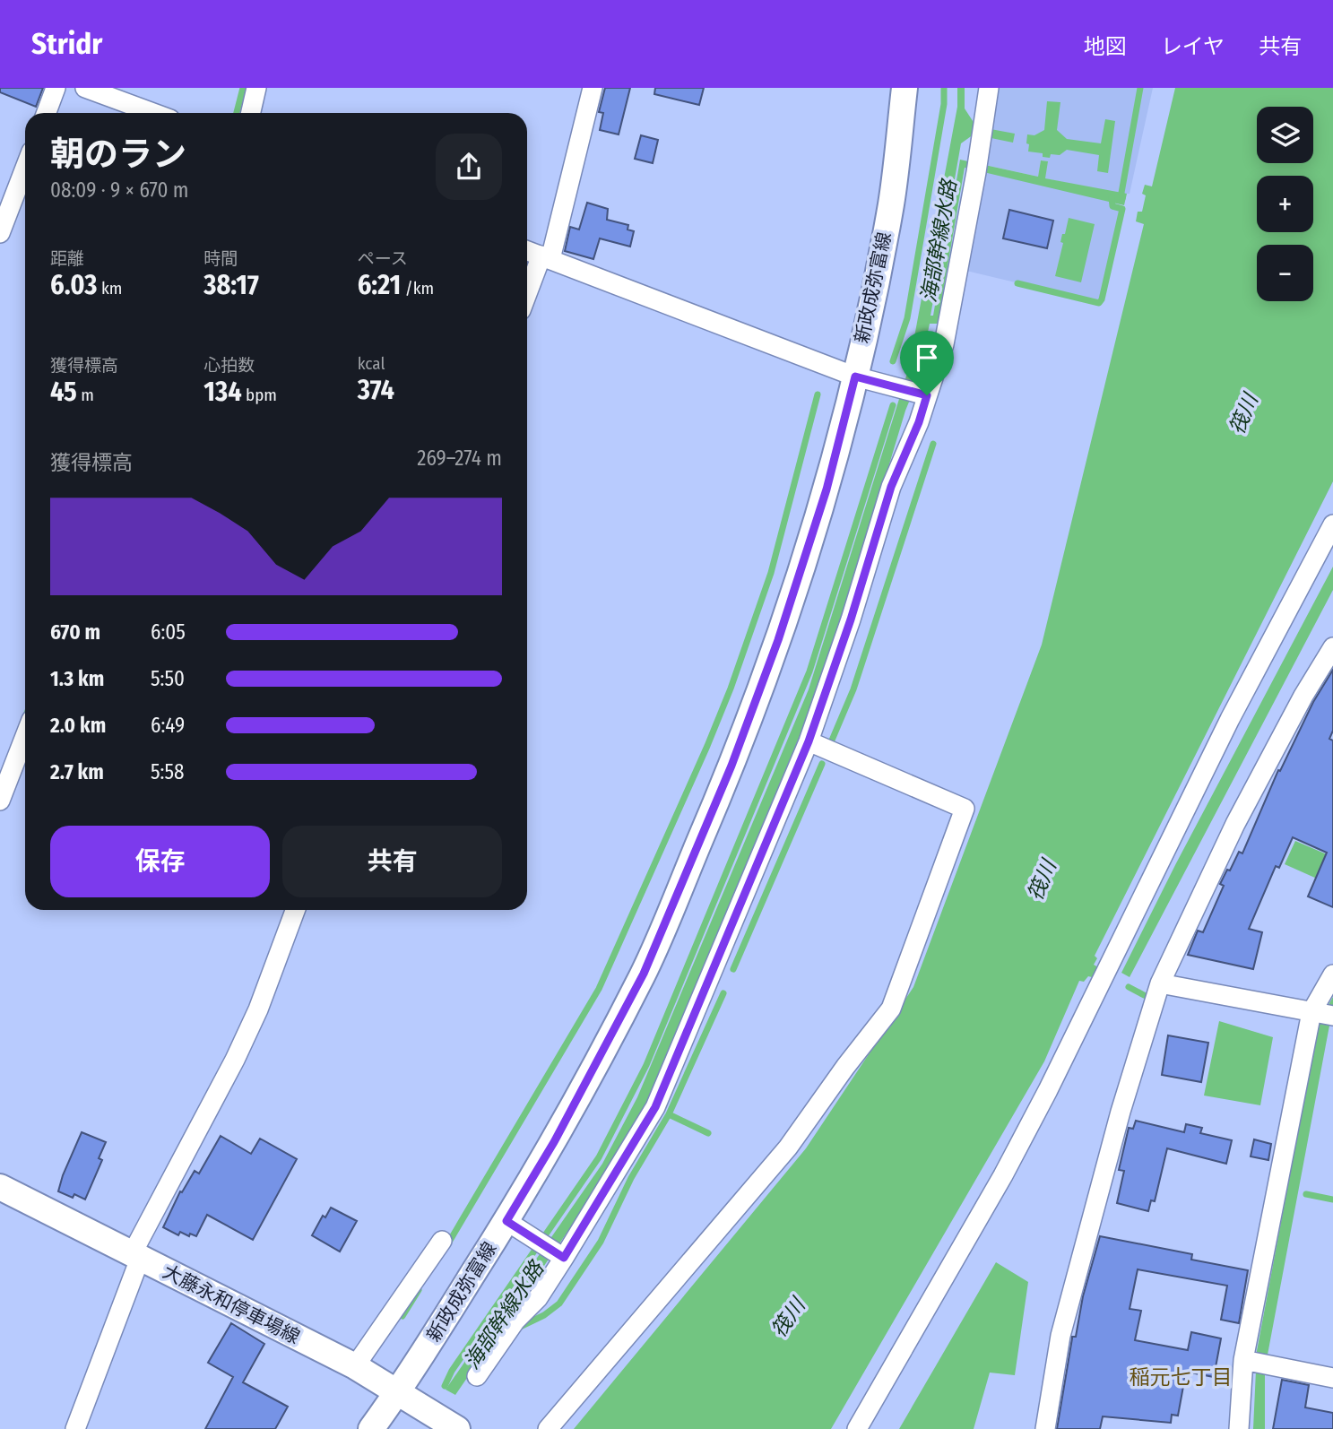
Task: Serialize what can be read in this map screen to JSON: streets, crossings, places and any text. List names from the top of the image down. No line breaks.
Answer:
{"streets":{"main road":["新政成弥富線","大藤永和停車場線"]},"crossings":[["新政成弥富線","大藤永和停車場線"]],"districts":["稲元七丁目"],"water":["海部幹線水路","筏川"],"page":{"header":"Stridr","nav":["地図","レイヤ","共有"],"map_buttons":["+","−"],"heading":["朝のラン","08:09 · 9 × 670 m"],"stats":[["距離","6.03 km"],["時間","38:17"],["ペース","6:21 /km"],["獲得標高","45 m"],["心拍数","134 bpm"],["kcal","374"]],"chart":["獲得標高","269–274 m"],"list":[{"name":"670 m","note":"6:05"},{"name":"1.3 km","note":"5:50"},{"name":"2.0 km","note":"6:49"},{"name":"2.7 km","note":"5:58"}],"buttons":["保存","共有"]}}
